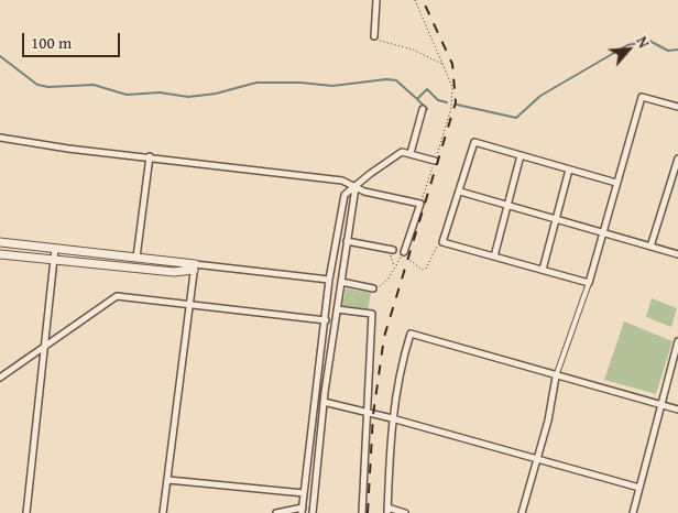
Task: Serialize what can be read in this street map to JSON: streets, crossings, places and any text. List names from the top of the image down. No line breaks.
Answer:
{"scale_bar":"100 m","north":"top right"}
